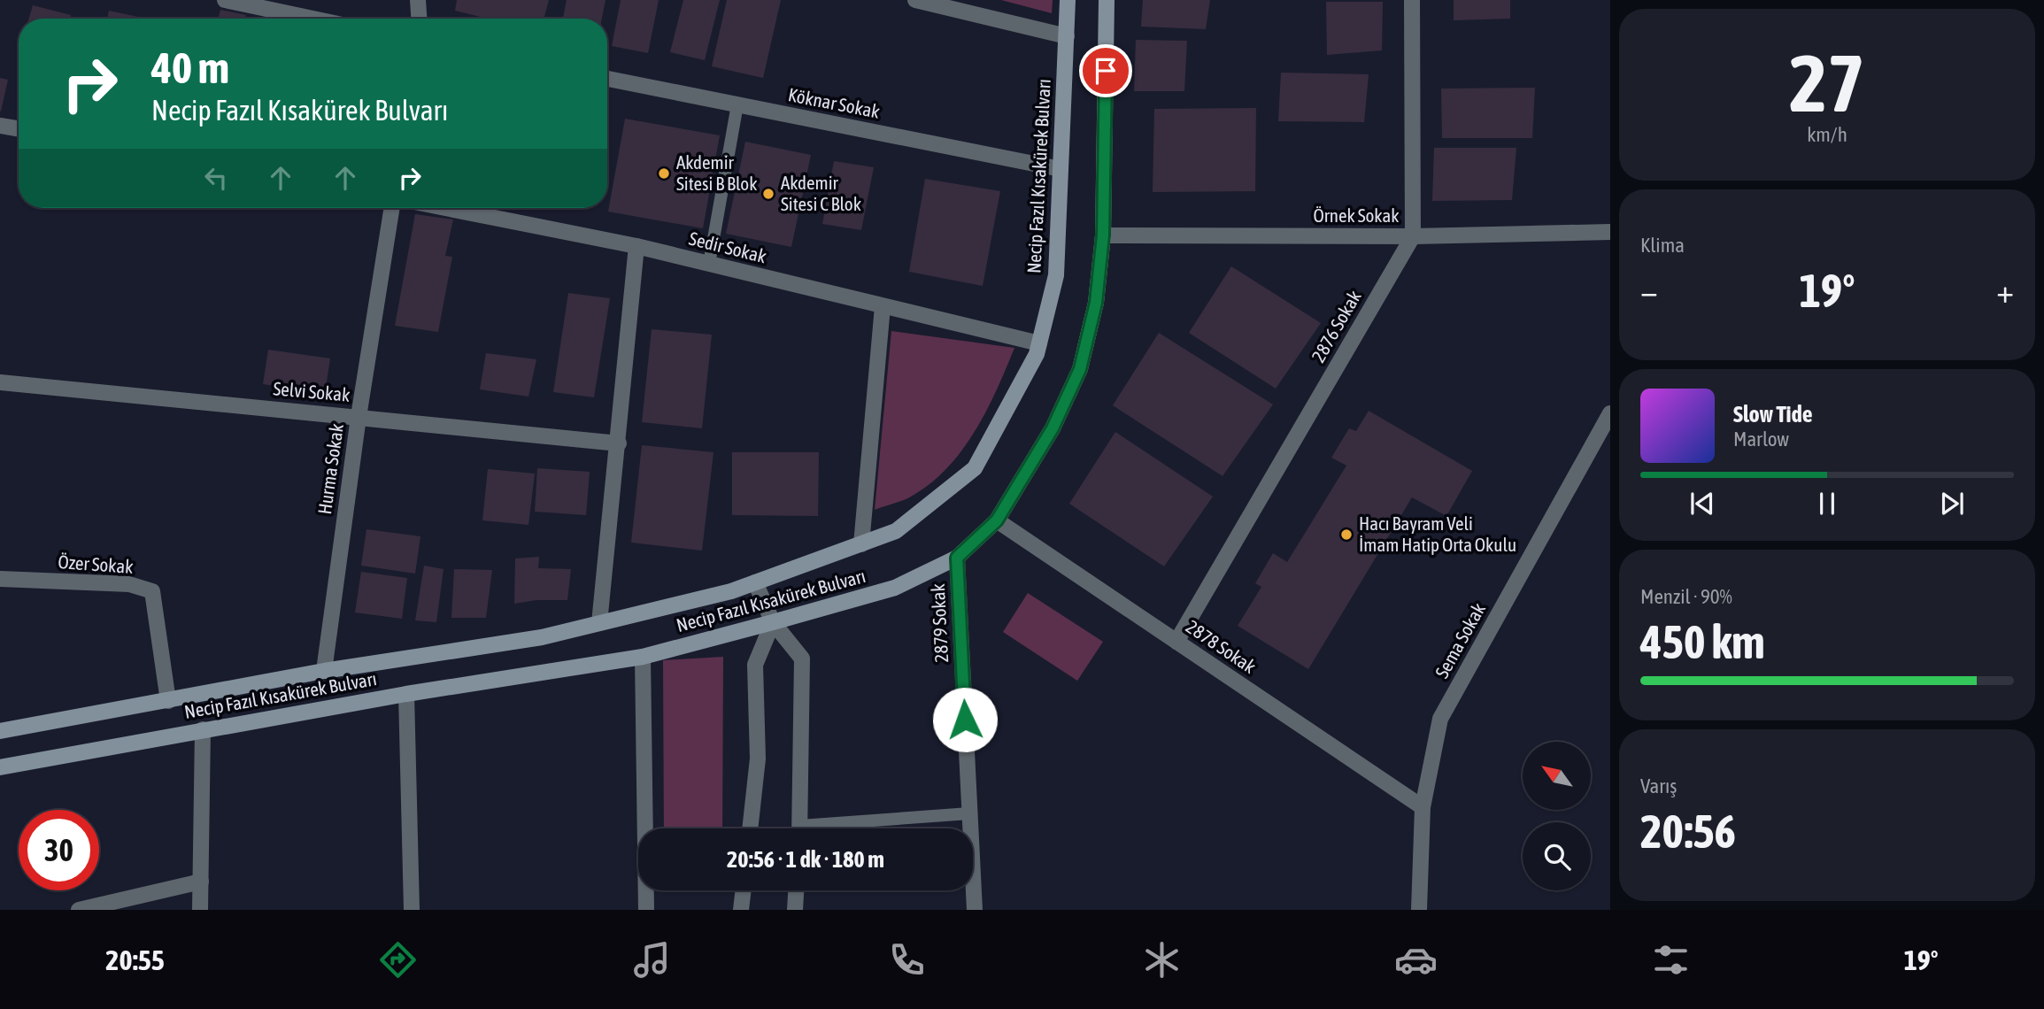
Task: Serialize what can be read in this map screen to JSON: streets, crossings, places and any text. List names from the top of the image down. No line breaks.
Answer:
{"streets":{"main road":["Necip Fazıl Kısakürek Bulvarı"],"street":["Köknar Sokak","Örnek Sokak","Sedir Sokak","2876 Sokak","Selvi Sokak","Hurma Sokak","Özer Sokak","2879 Sokak","Sema Sokak","2878 Sokak"]},"crossings":[["Köknar Sokak","Necip Fazıl Kısakürek Bulvarı"],["Necip Fazıl Kısakürek Bulvarı","Örnek Sokak"],["Necip Fazıl Kısakürek Bulvarı","Sedir Sokak"],["Necip Fazıl Kısakürek Bulvarı","Hurma Sokak"],["Necip Fazıl Kısakürek Bulvarı","Özer Sokak"],["Necip Fazıl Kısakürek Bulvarı","2879 Sokak"],["Necip Fazıl Kısakürek Bulvarı","2878 Sokak"],["Örnek Sokak","2876 Sokak"],["2876 Sokak","2878 Sokak"],["Selvi Sokak","Hurma Sokak"],["Sema Sokak","2878 Sokak"]],"places":["Akdemir Sitesi B Blok","Akdemir Sitesi C Blok","Hacı Bayram Veli İmam Hatip Orta Okulu"],"north":"top left","page":{"tile":[["27","km/h"],"Klima",["Menzil · 90%","450 km"],["Varış","20:56"]],"turn":["40 m","Necip Fazıl Kısakürek Bulvarı"],"heat":["−","19°","+"],"song":["Slow Tide","Marlow"],"limit":"30","trip":"20:56 · 1 dk · 180 m","tabs":["20:55","19°"]}}
